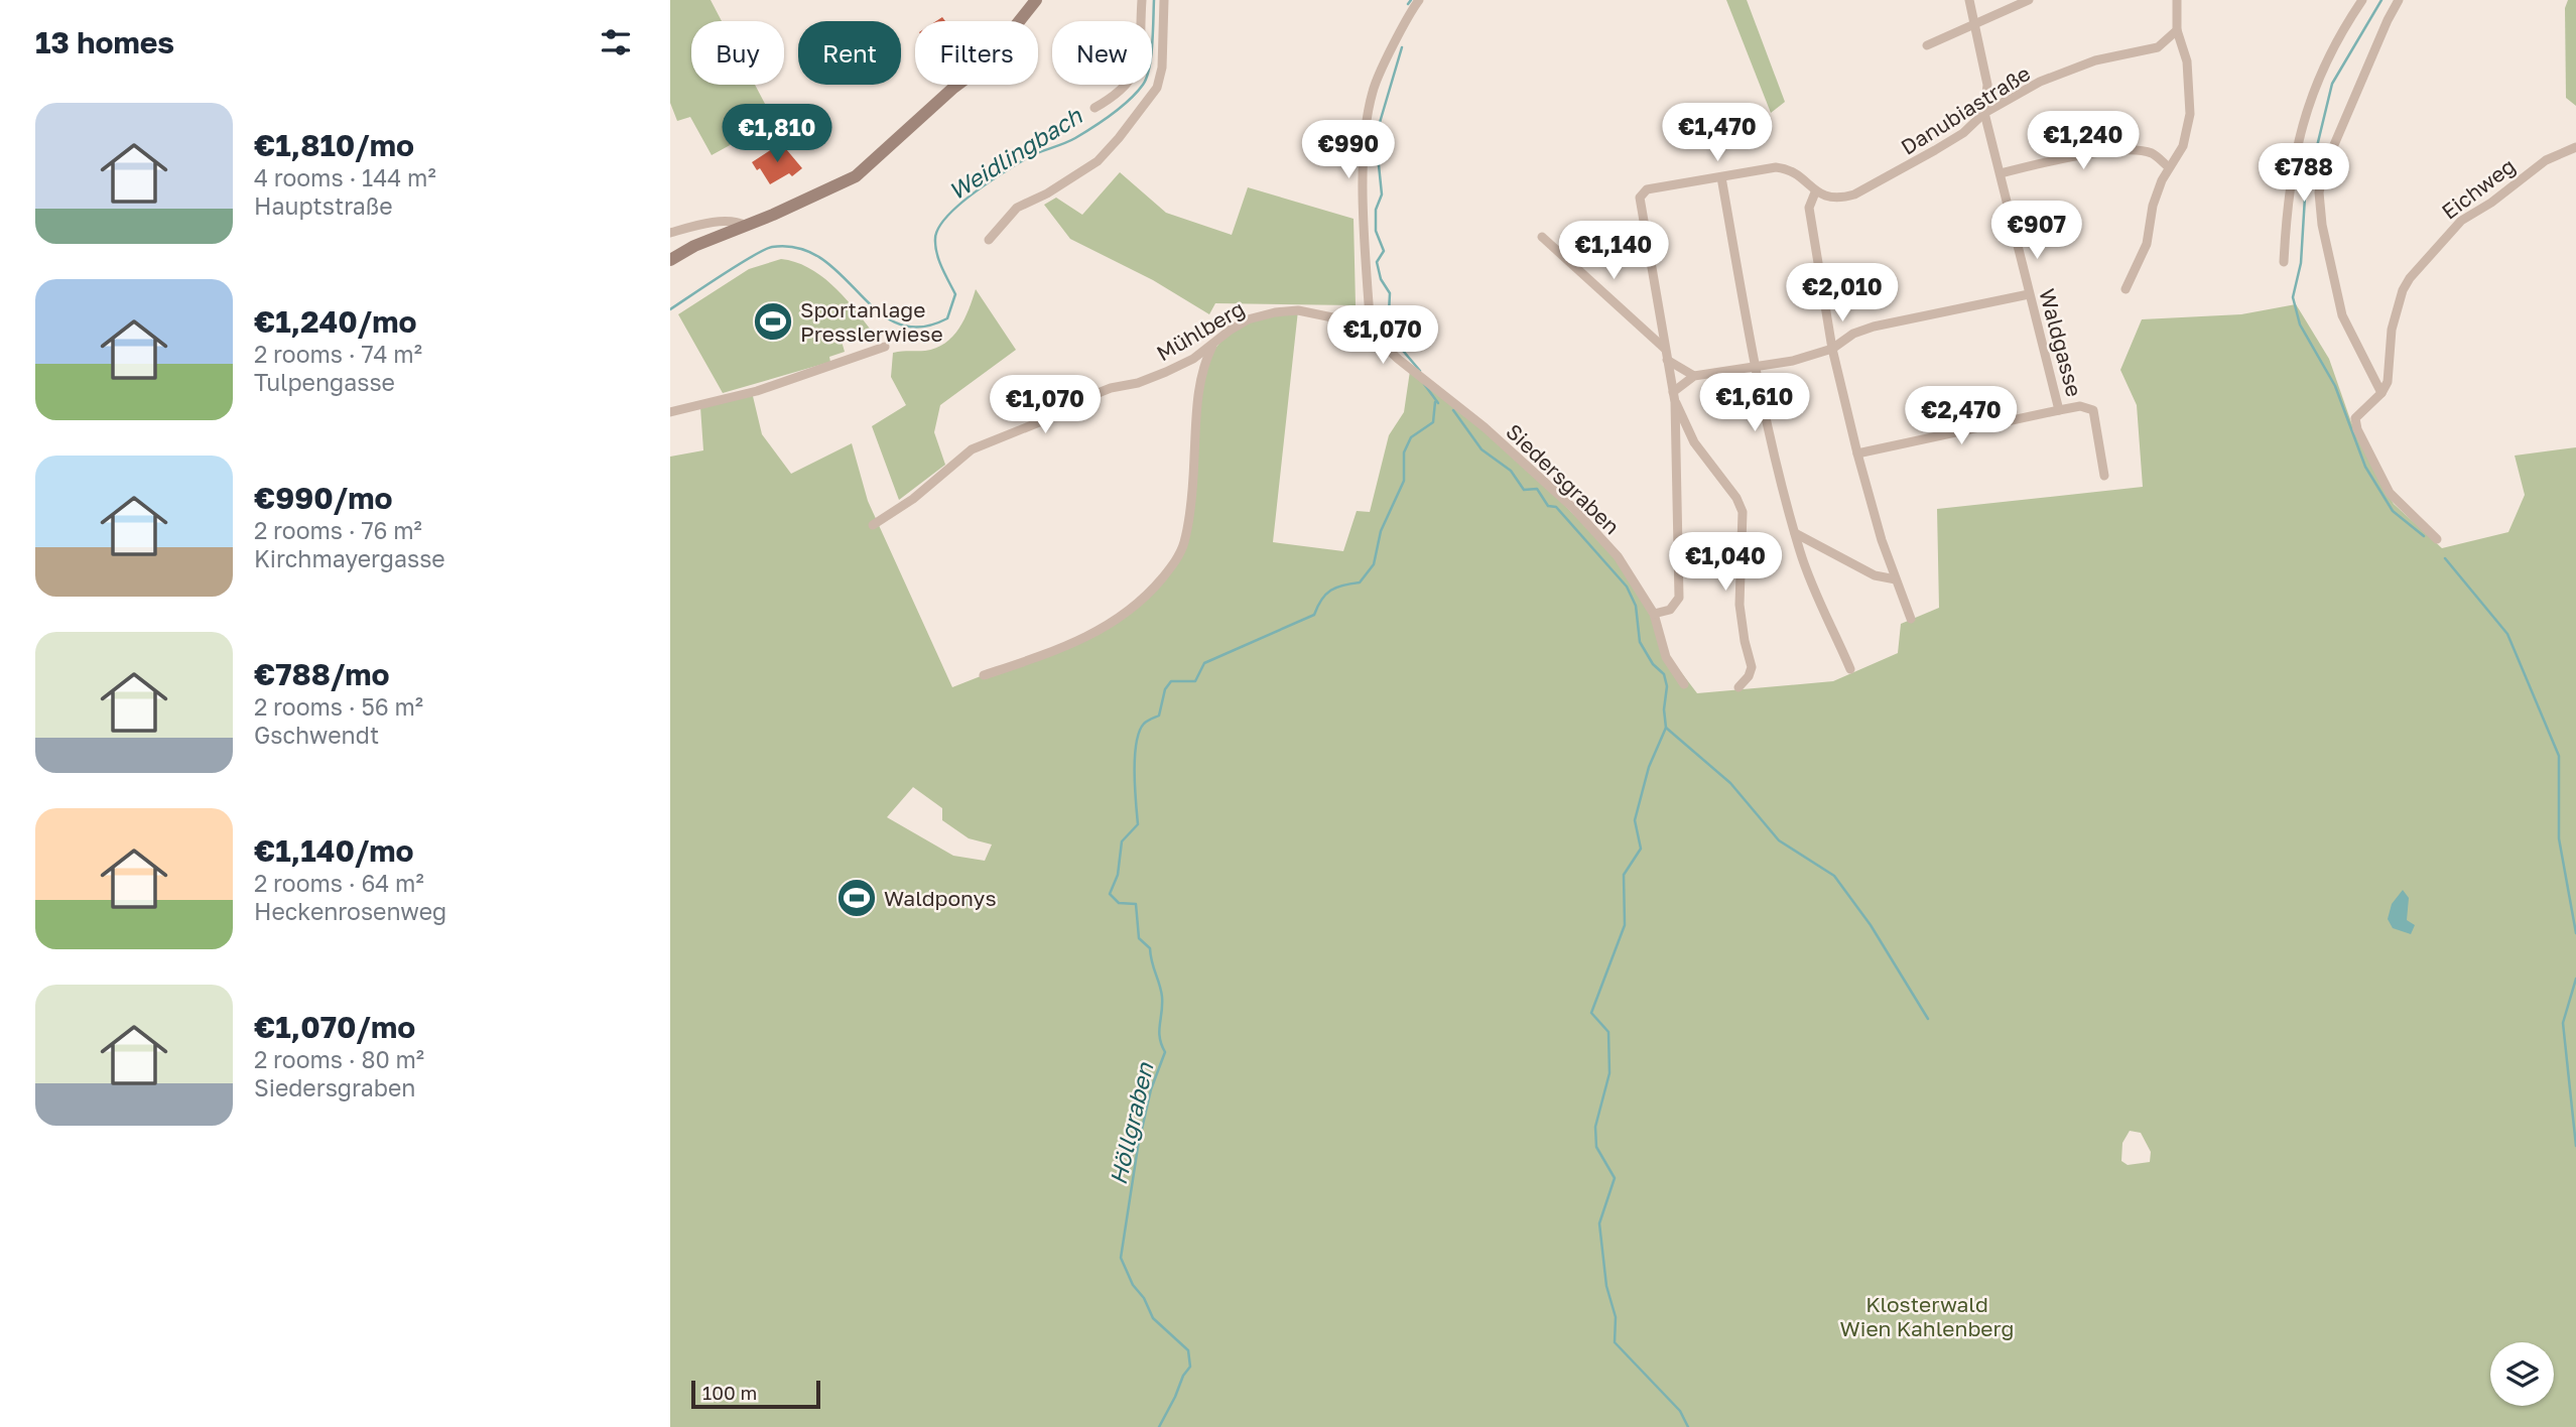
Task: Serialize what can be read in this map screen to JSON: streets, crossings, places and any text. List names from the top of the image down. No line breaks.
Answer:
{"streets":{"street":["Danubiastraße","Eichweg","Mühlberg","Waldgasse","Siedersgraben"]},"crossings":[["Danubiastraße","Waldgasse"],["Mühlberg","Siedersgraben"]],"water":["Weidlingbach","Höllgraben"],"parks":["Klosterwald Wien Kahlenberg"],"places":{"sports":["Sportanlage Presslerwiese","Waldponys"]},"scale_bar":"100 m","page":{"heading":"13 homes","chip":["Buy","Rent","Filters","New"],"list":[{"name":"€1,810/mo","note":"4 rooms · 144 m² · Hauptstraße"},{"name":"€1,240/mo","note":"2 rooms · 74 m² · Tulpengasse"},{"name":"€990/mo","note":"2 rooms · 76 m² · Kirchmayergasse"},{"name":"€788/mo","note":"2 rooms · 56 m² · Gschwendt"},{"name":"€1,140/mo","note":"2 rooms · 64 m² · Heckenrosenweg"},{"name":"€1,070/mo","note":"2 rooms · 80 m² · Siedersgraben"}],"price":["€1,470","€1,810","€1,240","€990","€788","€907","€1,140","€2,010","€1,070","€1,610","€1,070","€2,470","€1,040"],"scale":"100 m"}}
